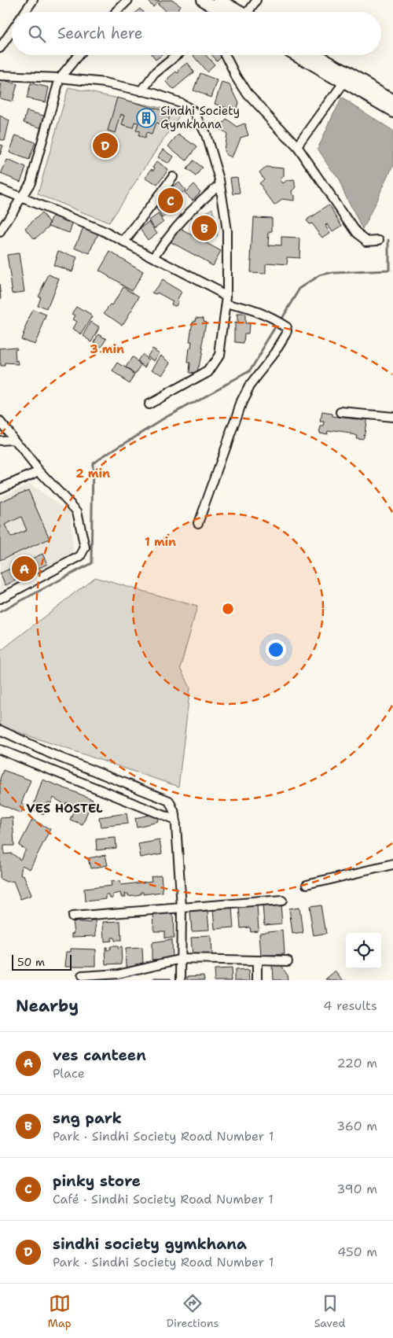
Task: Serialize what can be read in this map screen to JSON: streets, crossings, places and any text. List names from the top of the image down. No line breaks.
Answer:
{"districts":["VES HOSTEL"],"places":{"building":["Sindhi Society Gymkhana"]},"scale_bar":"50 m","page":{"search":"Search here","pins":["D","C","B","A"],"scale":"50 m","heading":["Nearby","4 results"],"list":[{"mark":"A","name":"ves canteen","note":"Place","value":"220 m"},{"mark":"B","name":"sng park","note":"Park · Sindhi Society Road Number 1","value":"360 m"},{"mark":"C","name":"pinky store","note":"Café · Sindhi Society Road Number 1","value":"390 m"},{"mark":"D","name":"sindhi society gymkhana","note":"Park · Sindhi Society Road Number 1","value":"450 m"}],"nav":["Map","Directions","Saved"]},"rings":["3 min","2 min","1 min"]}
